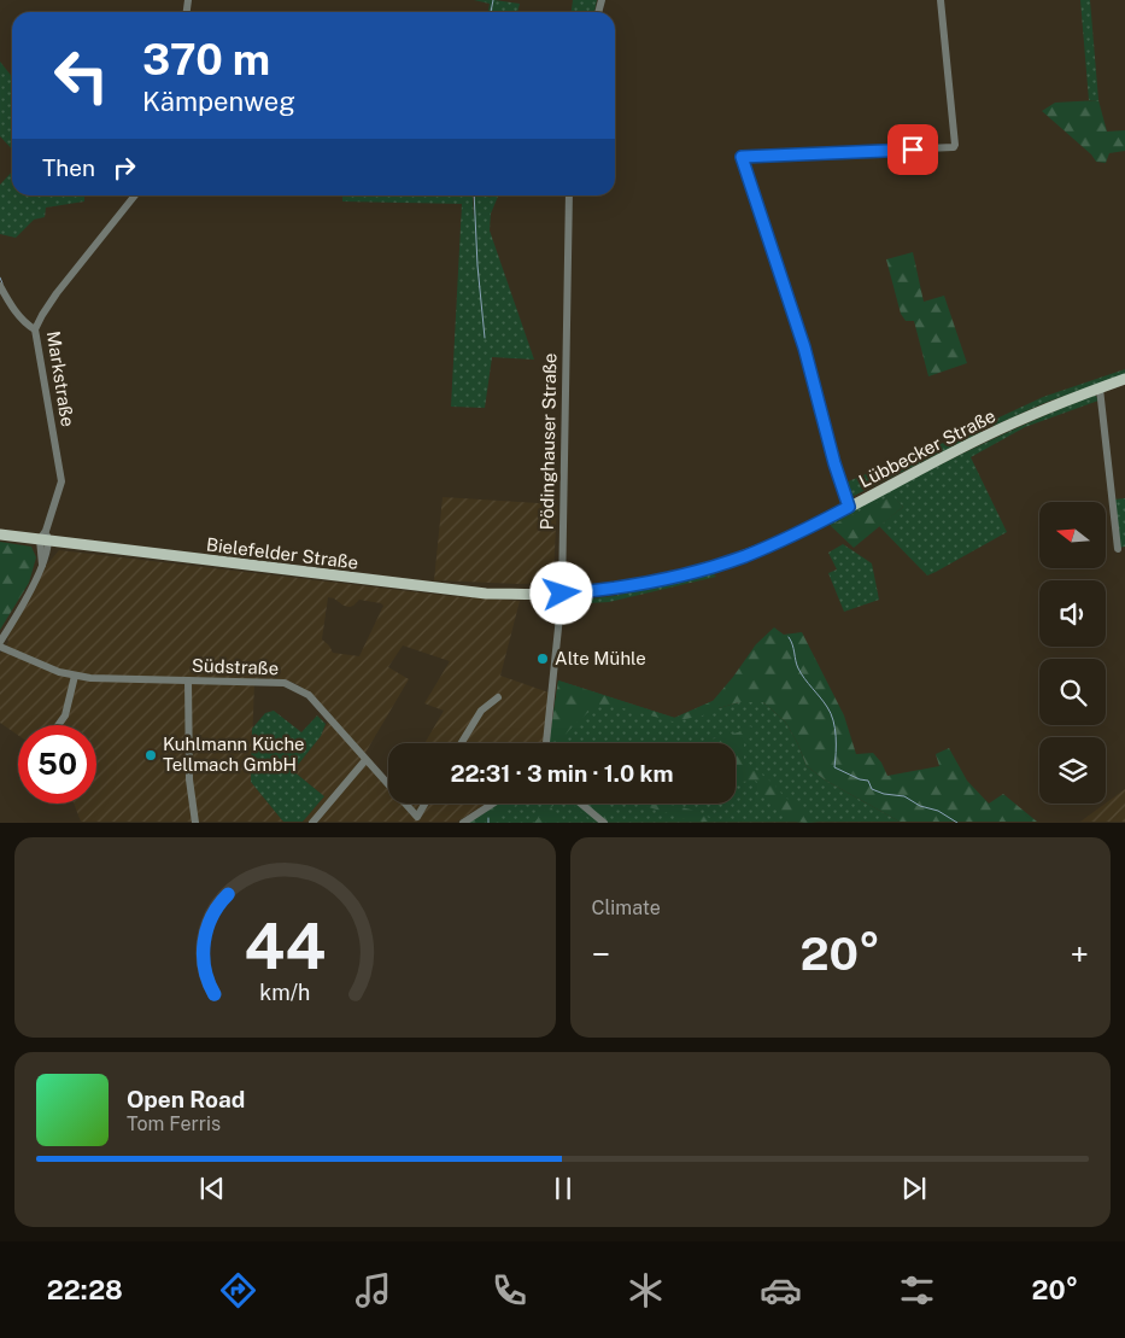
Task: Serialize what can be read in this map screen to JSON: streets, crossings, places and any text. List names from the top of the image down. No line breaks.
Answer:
{"streets":{"main road":["Lübbecker Straße","Bielefelder Straße"],"street":["Markstraße","Pödinghauser Straße","Südstraße"]},"crossings":[["Markstraße","Bielefelder Straße"],["Markstraße","Südstraße"],["Pödinghauser Straße","Lübbecker Straße"],["Pödinghauser Straße","Bielefelder Straße"],["Lübbecker Straße","Bielefelder Straße"]],"places":["Alte Mühle","Kuhlmann Küche Tellmach GmbH"],"north":"left","page":{"turn":["370 m","Kämpenweg"],"then":"Then","limit":"50","trip":"22:31 · 3 min · 1.0 km","tile":"Climate","heat":["−","20°","+"],"song":["Open Road","Tom Ferris"],"tabs":["22:28","20°"],"gauge":["44","km/h"]}}
